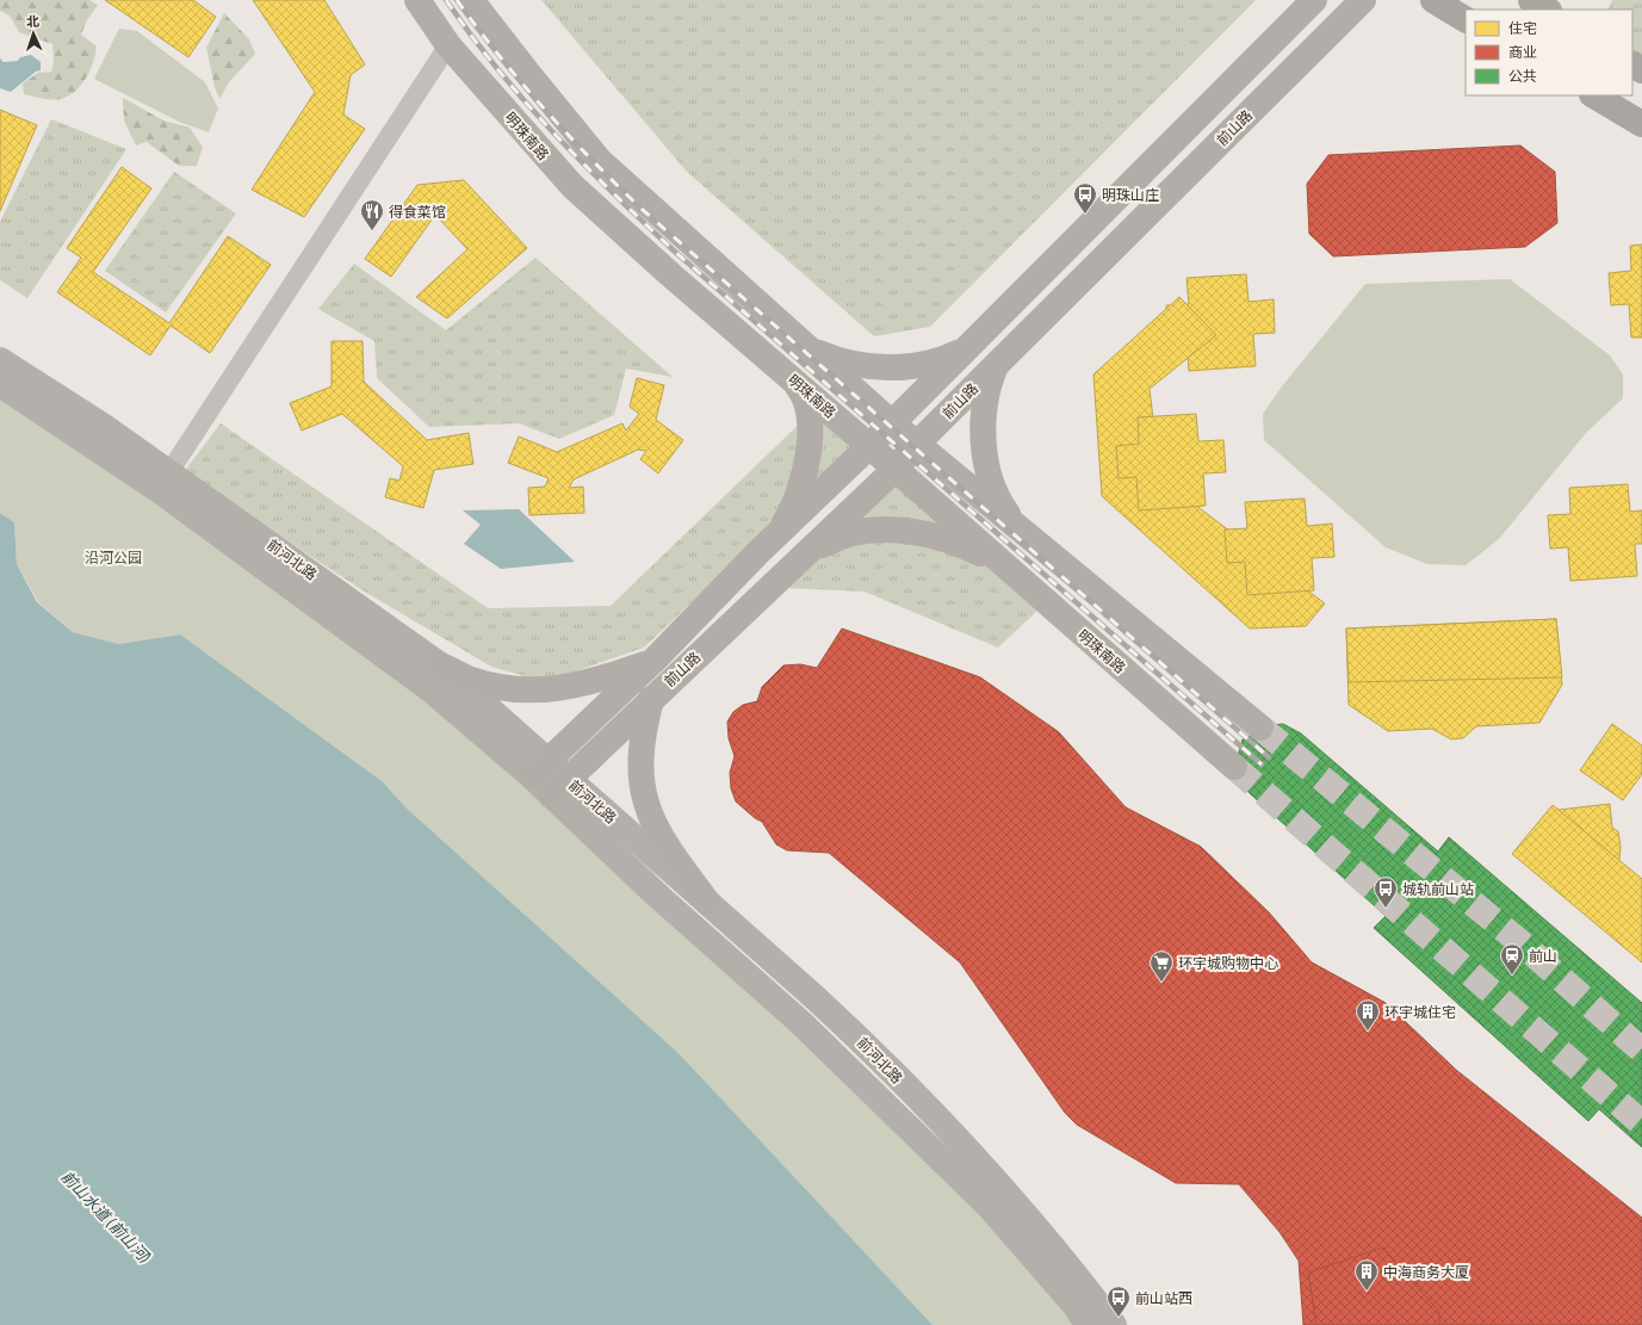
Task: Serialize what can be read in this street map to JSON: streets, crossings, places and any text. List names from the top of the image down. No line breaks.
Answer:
{"streets":{"main road":["前山路","明珠南路","前河北路"]},"crossings":[["前山路","明珠南路"],["前山路","前河北路"]],"water":["前山水道 (前山河)"],"parks":["沿河公园"],"places":{"bus stop":["明珠山庄","城轨前山站","前山站西"],"restaurant":["得食菜馆"],"station":["前山"],"supermarket":["环宇城购物中心"],"building":["环宇城住宅","中海商务大厦"]},"legend":["住宅","商业","公共"],"north":"top"}
